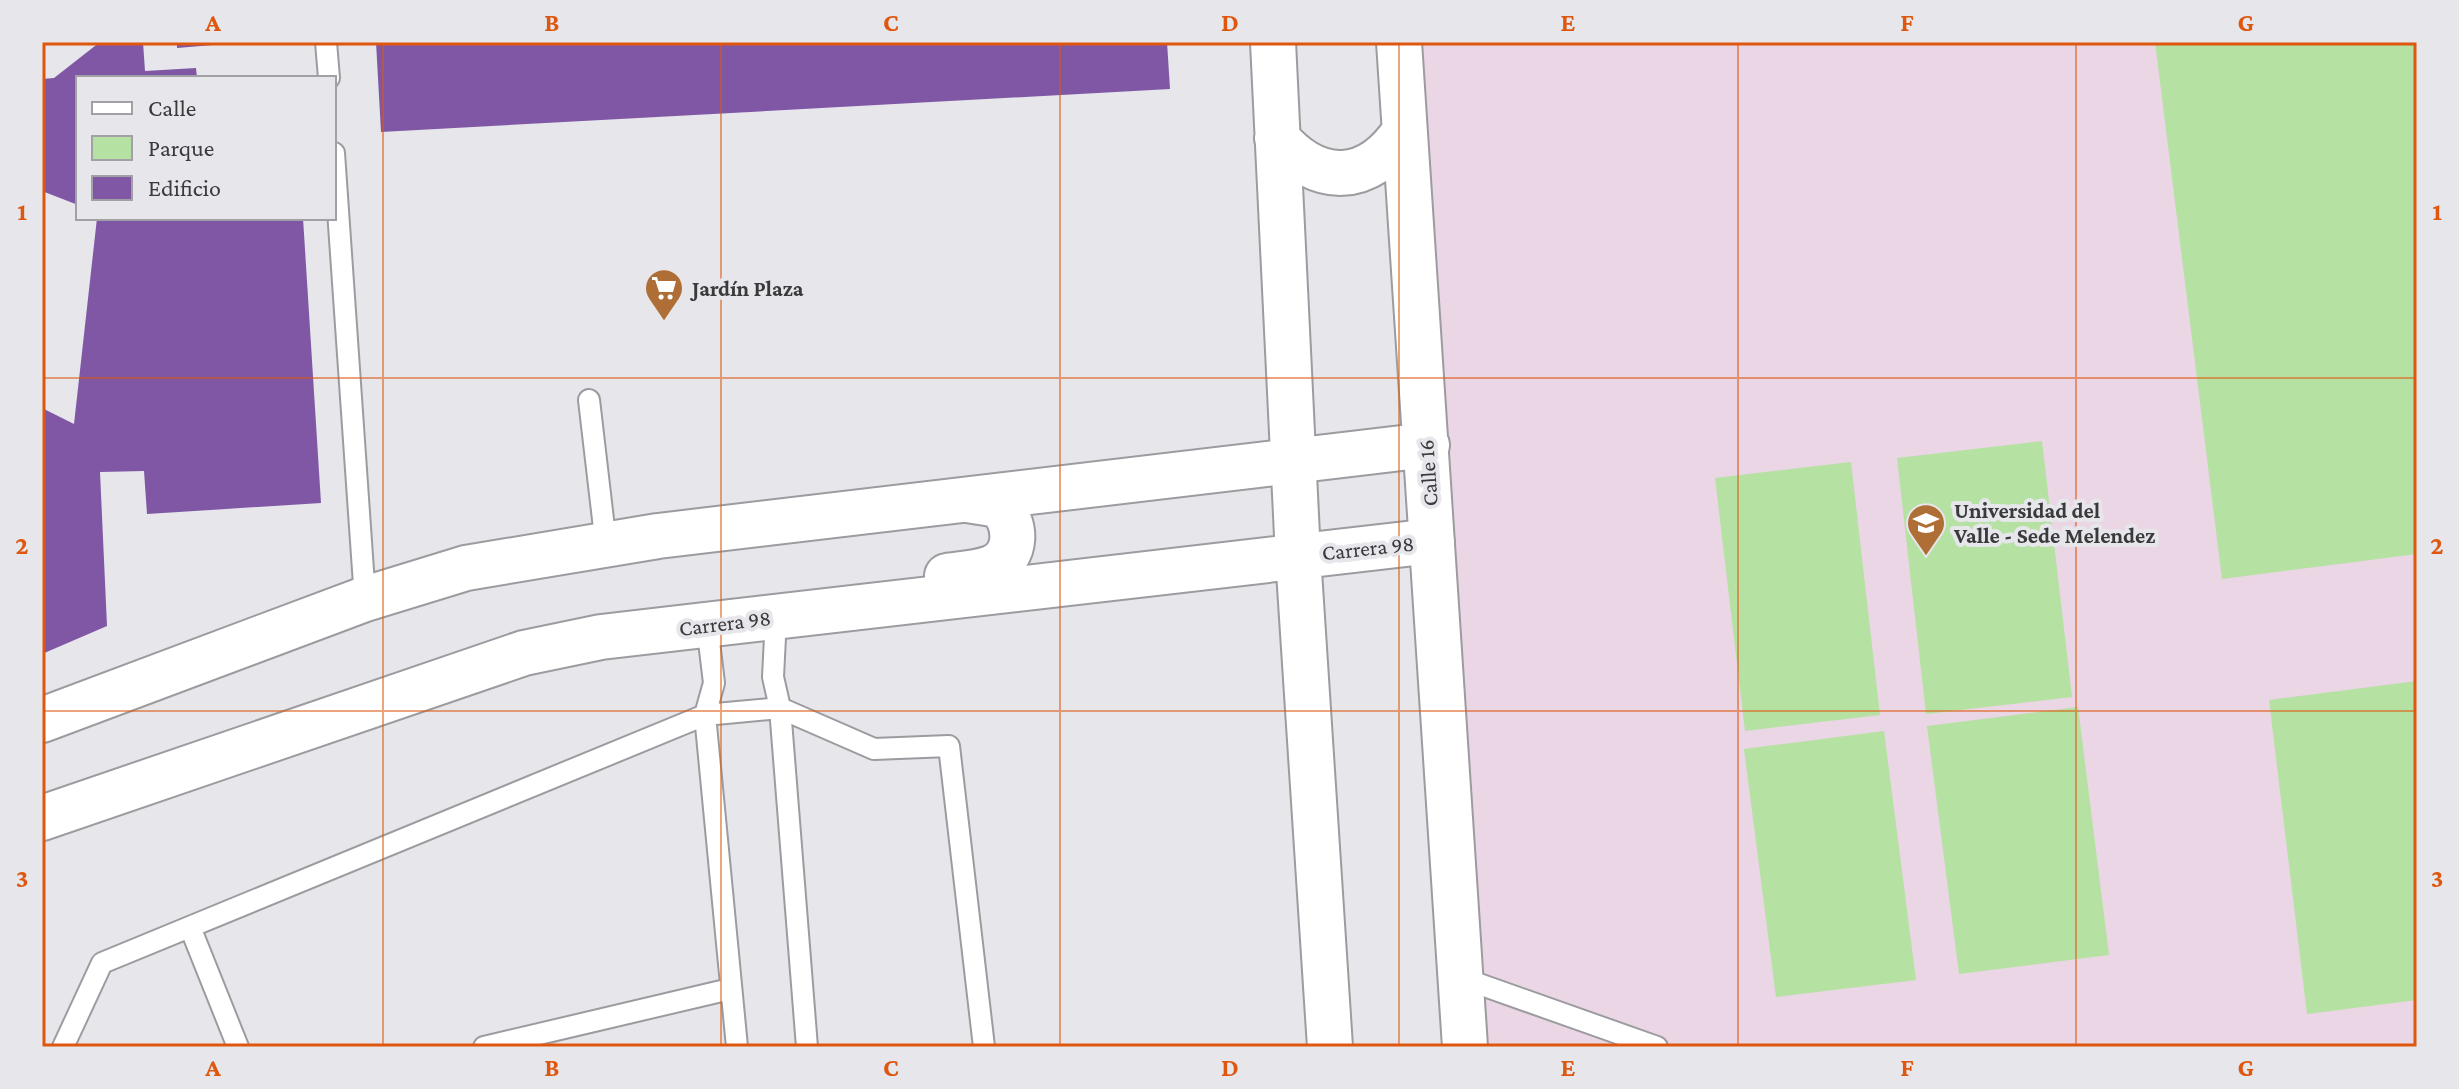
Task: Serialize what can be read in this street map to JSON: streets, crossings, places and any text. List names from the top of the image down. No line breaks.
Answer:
{"streets":{"street":["Calle 16","Carrera 98"]},"crossings":[["Calle 16","Carrera 98"]],"places":{"supermarket":["Jardín Plaza"],"school or university":["Universidad del Valle - Sede Melendez"]},"legend":["Calle","Parque","Edificio"],"grid":{"columns":["A","B","C","D","E","F","G"],"rows":["1","2","3"]}}
